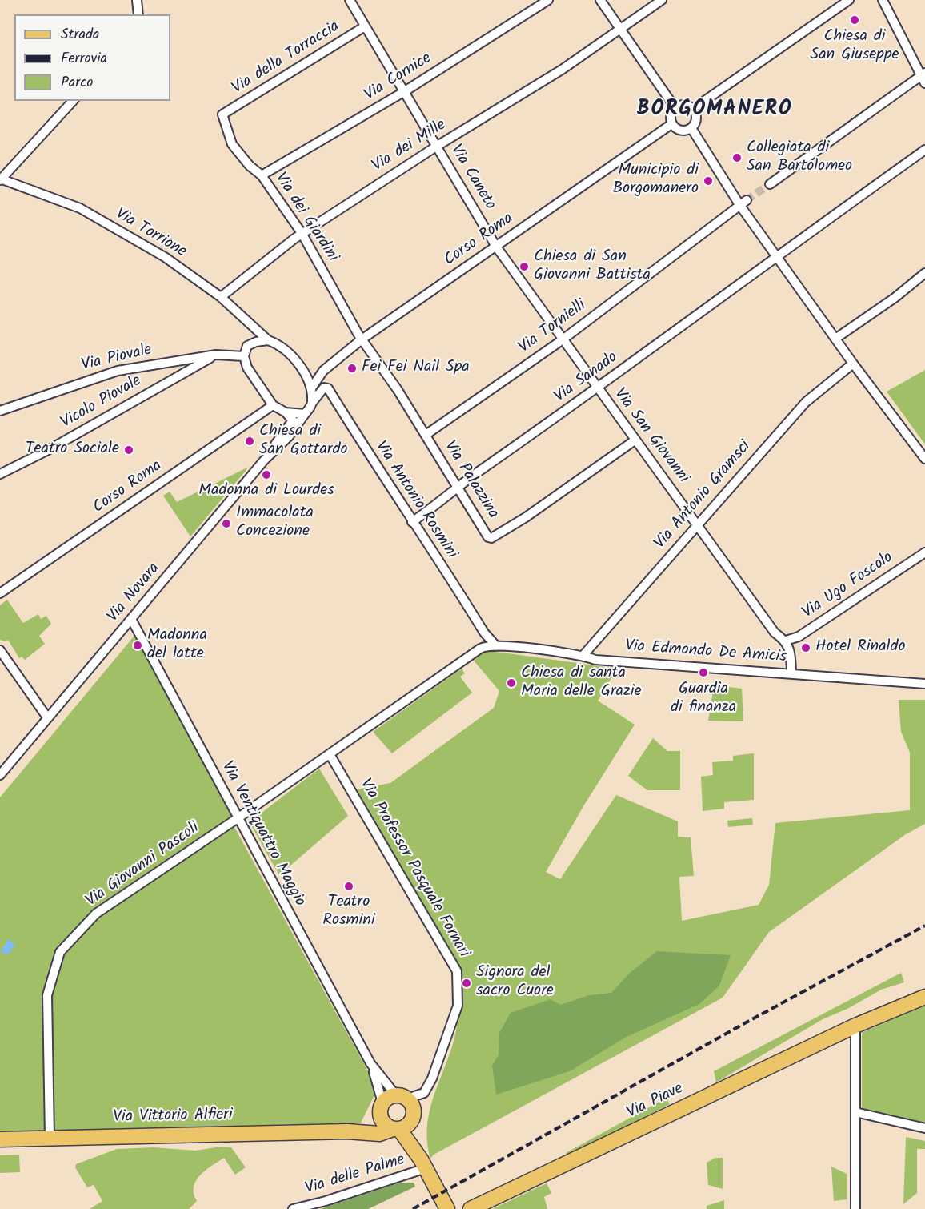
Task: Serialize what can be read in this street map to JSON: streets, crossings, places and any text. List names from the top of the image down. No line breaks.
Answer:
{"streets":{"main road":["Via Piave","Via Vittorio Alfieri"],"street":["Via della Torraccia","Via Cornice","Via dei Mille","Via Caneto","Via dei Giardini","Via Torrione","Corso Roma","Via Tornielli","Via Piovale","Via Sanado","Vicolo Piovale","Via San Giovanni","Via Palazzina","Via Antonio Gramsci","Via Antonio Rosmini","Via Ugo Foscolo","Via Novara","Via Edmondo De Amicis","Via Ventiquattro Maggio","Via Giovanni Pascoli","Via Professor Pasquale Fornari","Via delle Palme"]},"crossings":[["Via della Torraccia","Via Caneto"],["Via della Torraccia","Via dei Giardini"],["Via Cornice","Via Caneto"],["Via Cornice","Via dei Giardini"],["Via dei Mille","Via Caneto"],["Via dei Mille","Via dei Giardini"],["Via dei Mille","Via Torrione"],["Via Caneto","Corso Roma"],["Via Caneto","Via San Giovanni"],["Via dei Giardini","Corso Roma"],["Via dei Giardini","Via Palazzina"],["Via Torrione","Corso Roma"],["Corso Roma","Via San Giovanni"],["Corso Roma","Via Palazzina"],["Via Tornielli","Via San Giovanni"],["Via Tornielli","Via Palazzina"],["Via Piovale","Vicolo Piovale"],["Via Sanado","Via San Giovanni"],["Via Sanado","Via Palazzina"],["Via Sanado","Via Antonio Rosmini"],["Via San Giovanni","Via Palazzina"],["Via San Giovanni","Via Antonio Gramsci"],["Via San Giovanni","Via Ugo Foscolo"],["Via Antonio Gramsci","Via Edmondo De Amicis"],["Via Antonio Rosmini","Via Novara"],["Via Antonio Rosmini","Via Edmondo De Amicis"],["Via Novara","Via Ventiquattro Maggio"],["Via Edmondo De Amicis","Via Professor Pasquale Fornari"],["Via Ventiquattro Maggio","Via Giovanni Pascoli"],["Via Ventiquattro Maggio","Via Professor Pasquale Fornari"],["Via Giovanni Pascoli","Via Vittorio Alfieri"]],"districts":["BORGOMANERO"],"places":["Chiesa di San Giuseppe","Collegiata di San Bartolomeo","Municipio di Borgomanero","Chiesa di San Giovanni Battista","Fei Fei Nail Spa","Chiesa di San Gottardo","Teatro Sociale","Madonna di Lourdes","Immacolata Concezione","Madonna del latte","Hotel Rinaldo","Guardia di finanza","Chiesa di santa Maria delle Grazie","Teatro Rosmini","Signora del sacro Cuore"],"legend":["Strada","Ferrovia","Parco"]}
